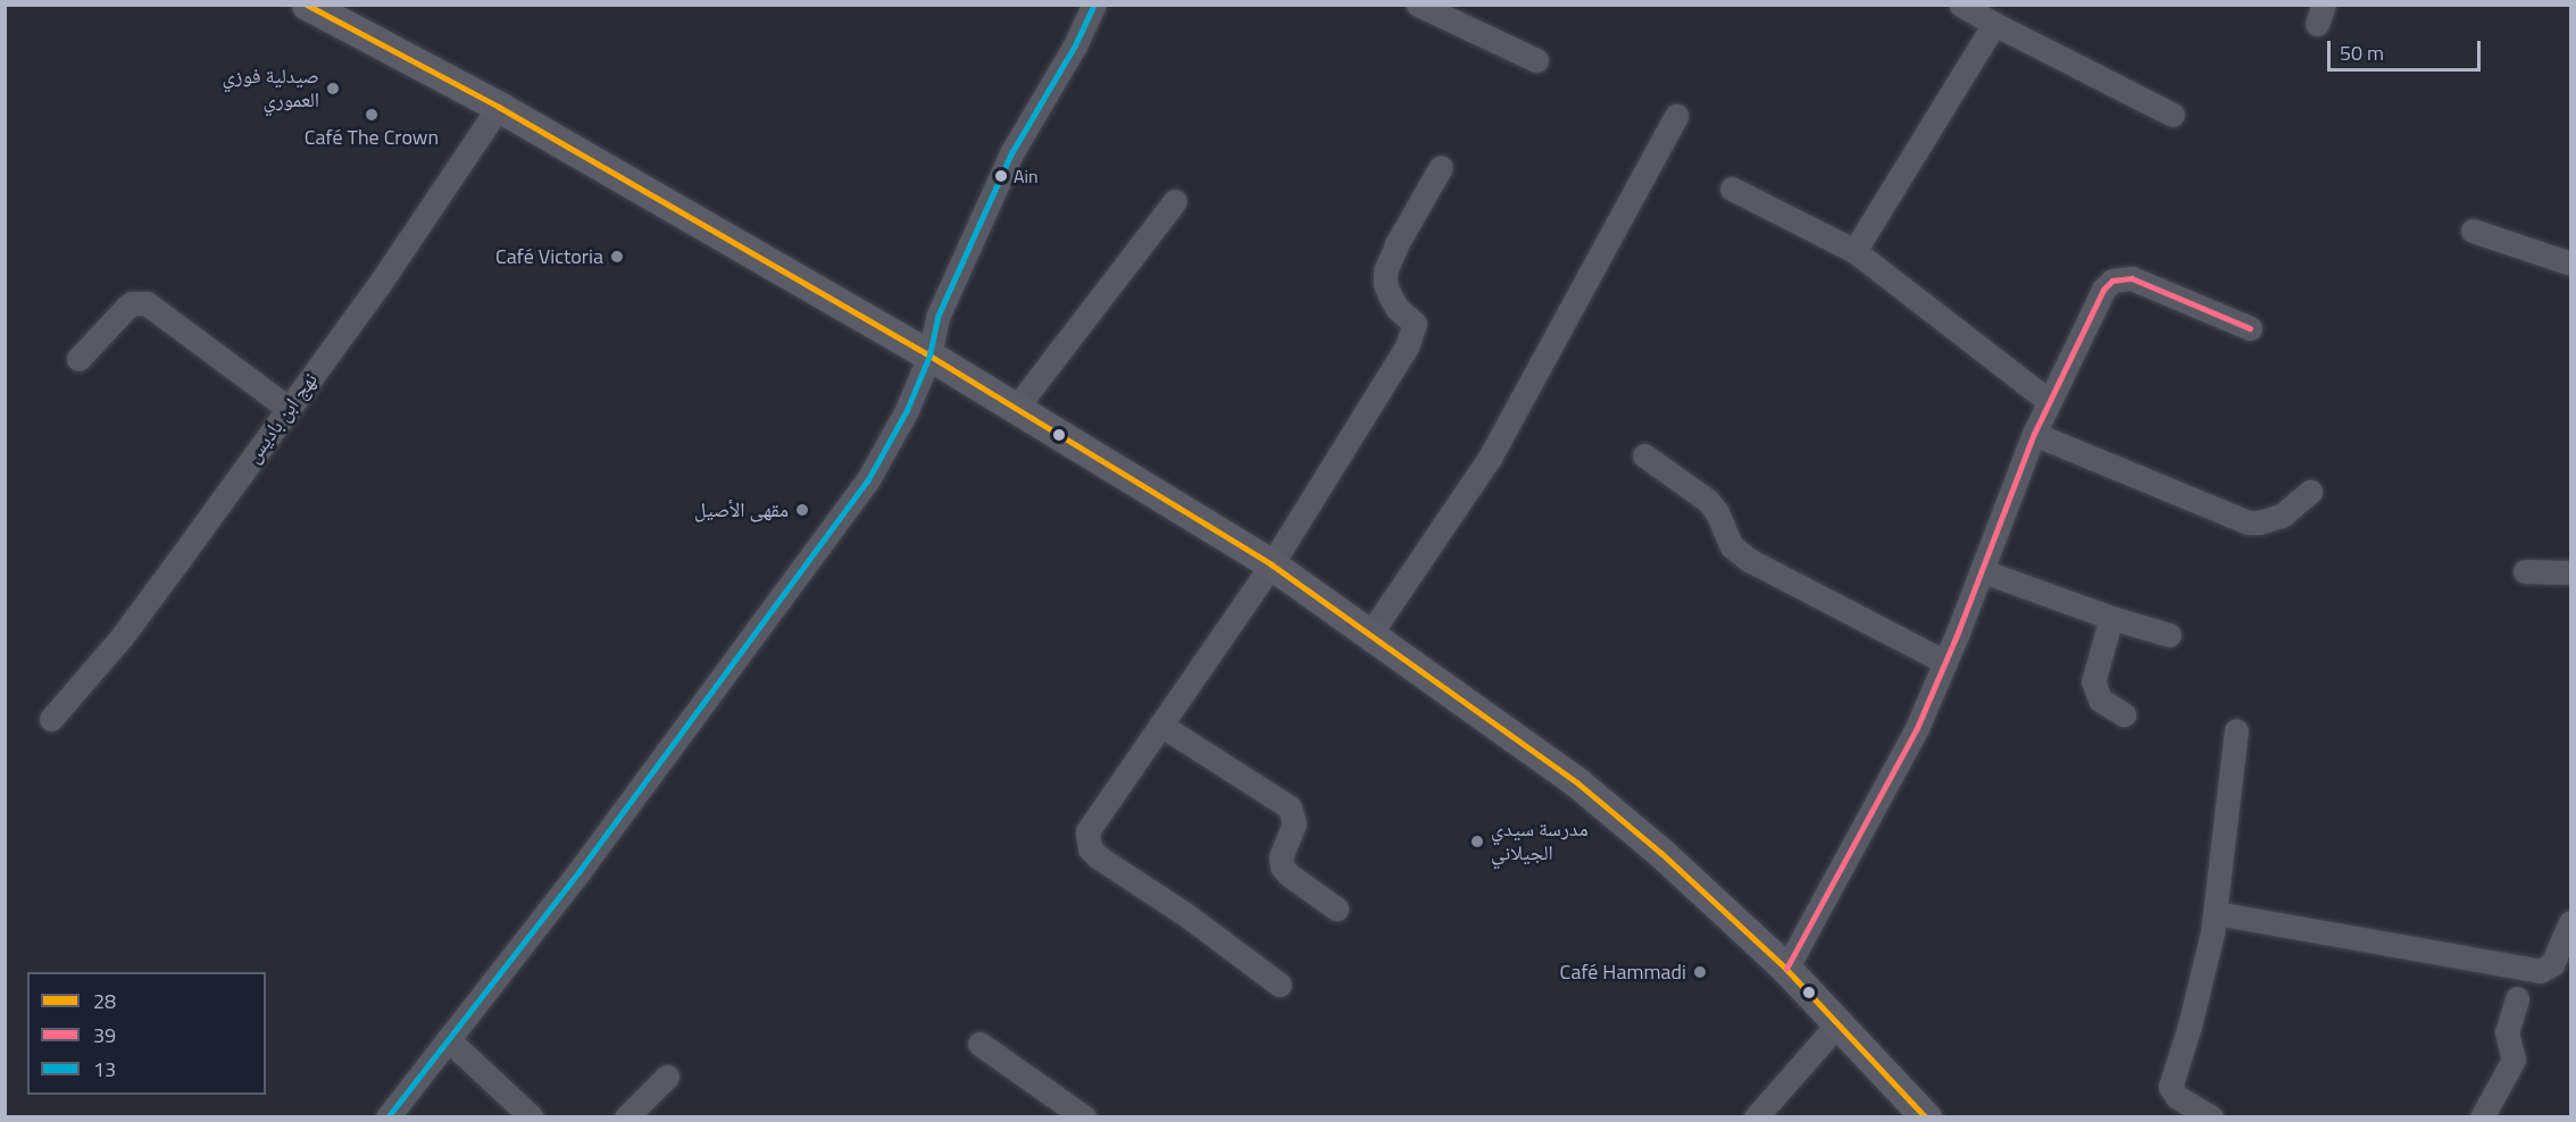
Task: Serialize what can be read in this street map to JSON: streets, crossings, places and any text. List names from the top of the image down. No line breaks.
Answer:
{"streets":{"street":["نهج ابن باديس"]},"places":["صيدلية فوزي العموري","Café The Crown","Ain","Café Victoria","مقهى الأصيل","مدرسة سيدي الجيلاني","Café Hammadi"],"lines":["transit line 28","transit line 13","transit line 39"],"legend":["28","39","13"],"scale_bar":"50 m"}
